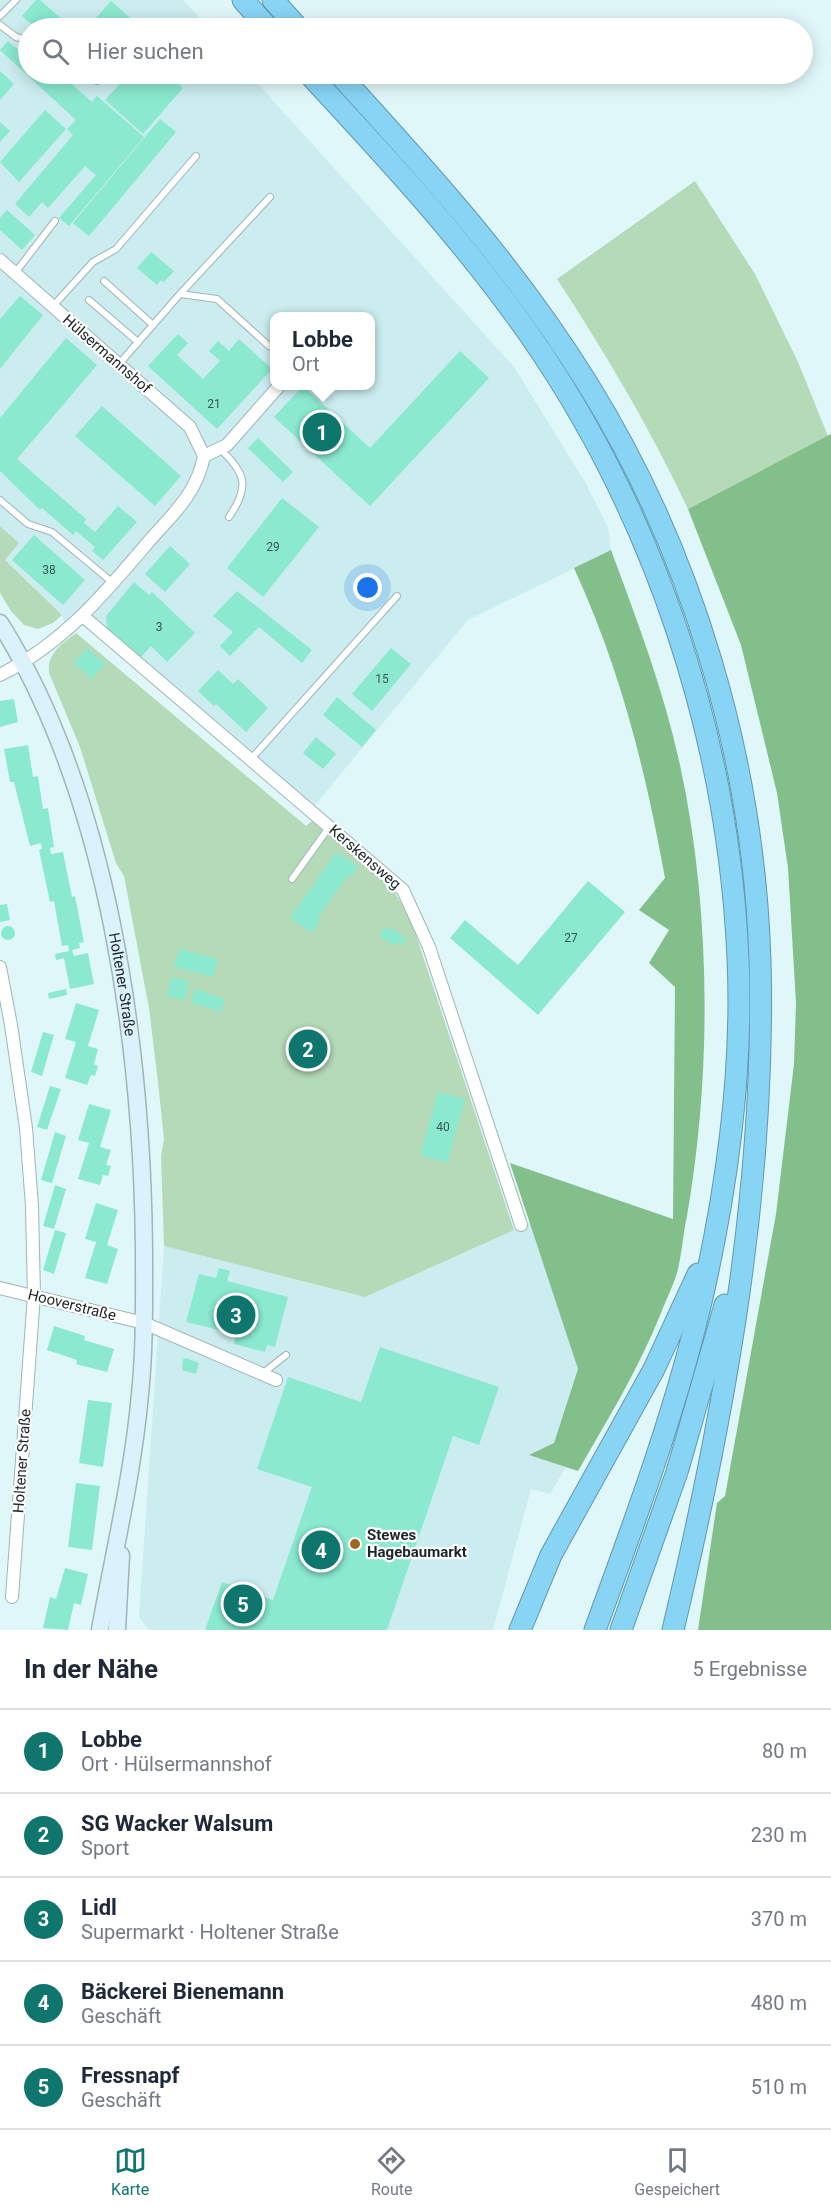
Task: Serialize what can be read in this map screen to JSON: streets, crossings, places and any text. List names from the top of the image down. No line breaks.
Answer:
{"streets":{"street":["Hülsermannshof","Kerskensweg","Holtener Straße","Hooverstraße"]},"crossings":[["Holtener Straße","Hooverstraße"]],"places":["Stewes Hagebaumarkt"],"house_numbers":["21","29","38","3","15","27","40"],"page":{"search":"Hier suchen","popup":["Lobbe","Ort"],"pins":["1","2","3","4","5"],"heading":["In der Nähe","5 Ergebnisse"],"list":[{"mark":"1","name":"Lobbe","note":"Ort · Hülsermannshof","value":"80 m"},{"mark":"2","name":"SG Wacker Walsum","note":"Sport","value":"230 m"},{"mark":"3","name":"Lidl","note":"Supermarkt · Holtener Straße","value":"370 m"},{"mark":"4","name":"Bäckerei Bienemann","note":"Geschäft","value":"480 m"},{"mark":"5","name":"Fressnapf","note":"Geschäft","value":"510 m"}],"nav":["Karte","Route","Gespeichert"]}}
